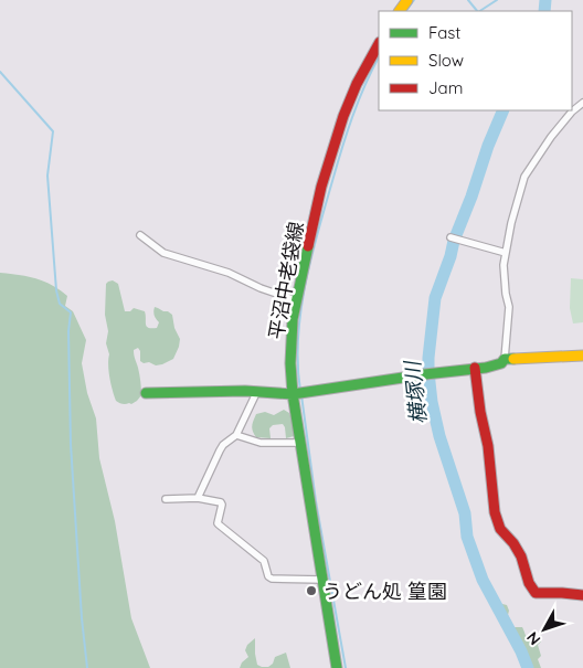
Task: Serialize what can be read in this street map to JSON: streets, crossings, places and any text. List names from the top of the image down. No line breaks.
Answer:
{"streets":{"street":["平沼中老袋線"]},"water":["横塚川"],"places":["うどん処 篁園"],"legend":["Fast","Slow","Jam"],"north":"bottom left"}
